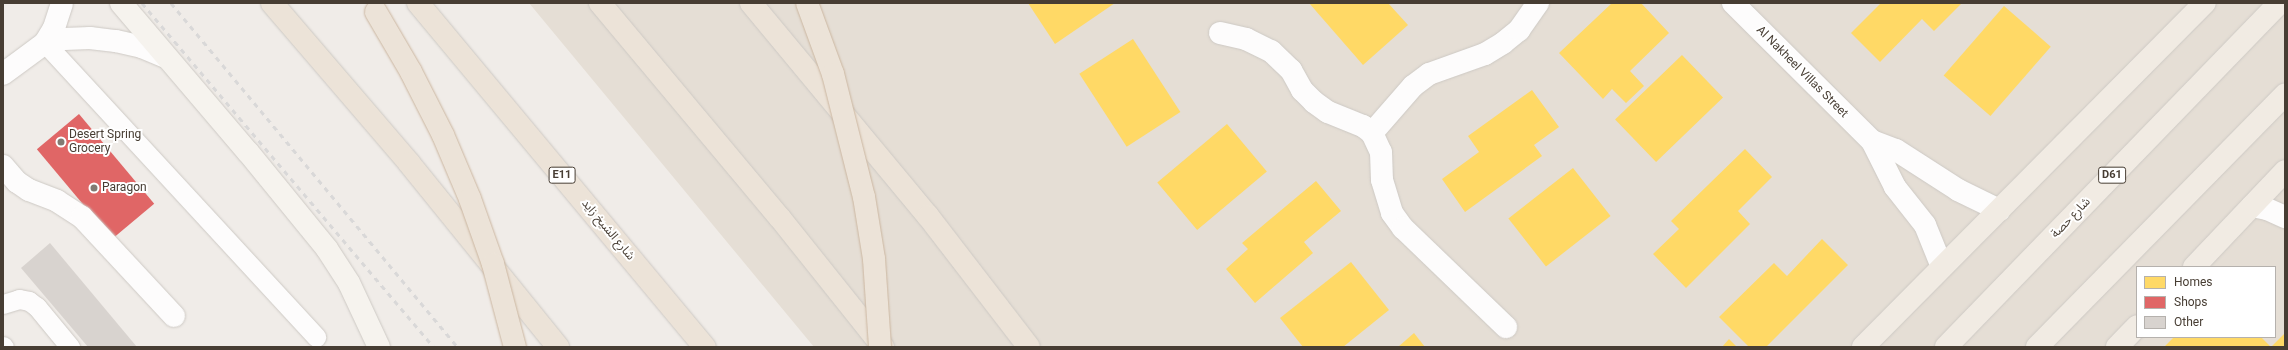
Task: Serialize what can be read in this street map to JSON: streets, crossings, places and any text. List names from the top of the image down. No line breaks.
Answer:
{"streets":{"highway":["E11","شارع الشيخ زايد"],"main road":["D61","شارع حصة"],"street":["Al Nakheel Villas Street"]},"places":["Desert Spring Grocery","Paragon"],"legend":["Homes","Shops","Other"]}
